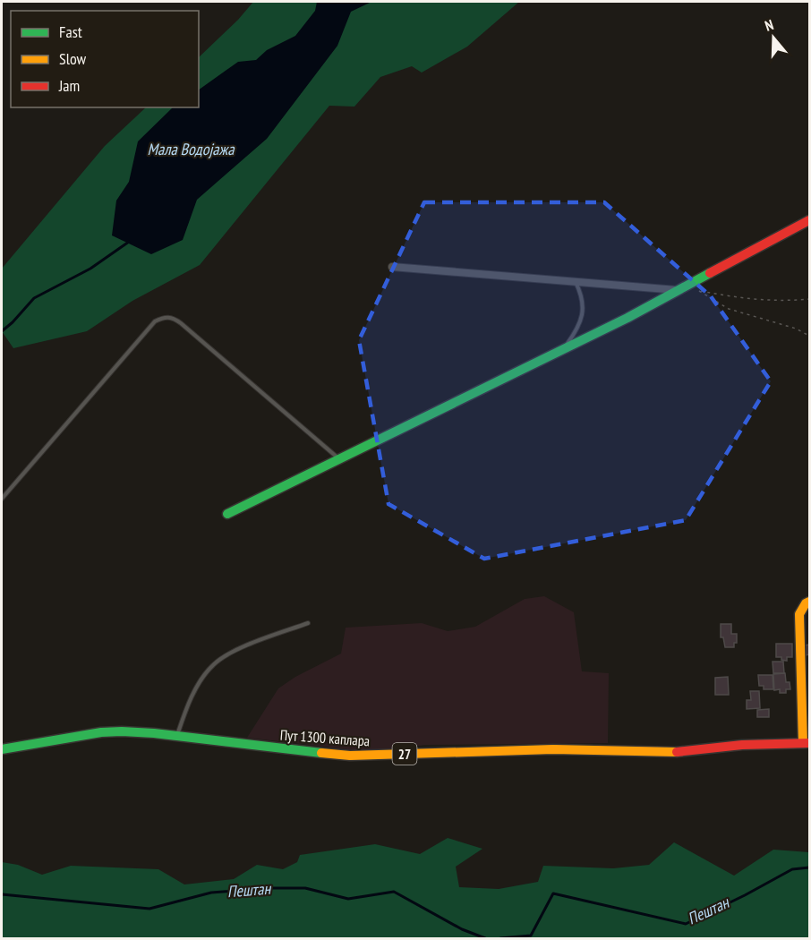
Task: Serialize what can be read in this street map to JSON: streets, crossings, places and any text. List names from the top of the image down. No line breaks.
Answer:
{"streets":{"main road":["Пут 1300 каплара","27"]},"water":["Мала Водојажа","Пештан"],"legend":["Fast","Slow","Jam"],"north":"top"}
